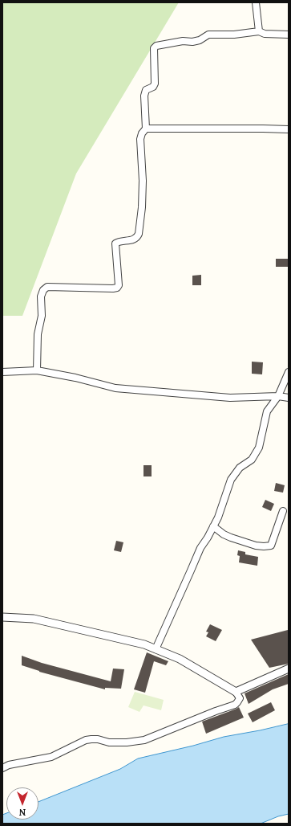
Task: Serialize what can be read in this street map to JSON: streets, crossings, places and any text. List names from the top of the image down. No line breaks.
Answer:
{"north":"bottom"}
